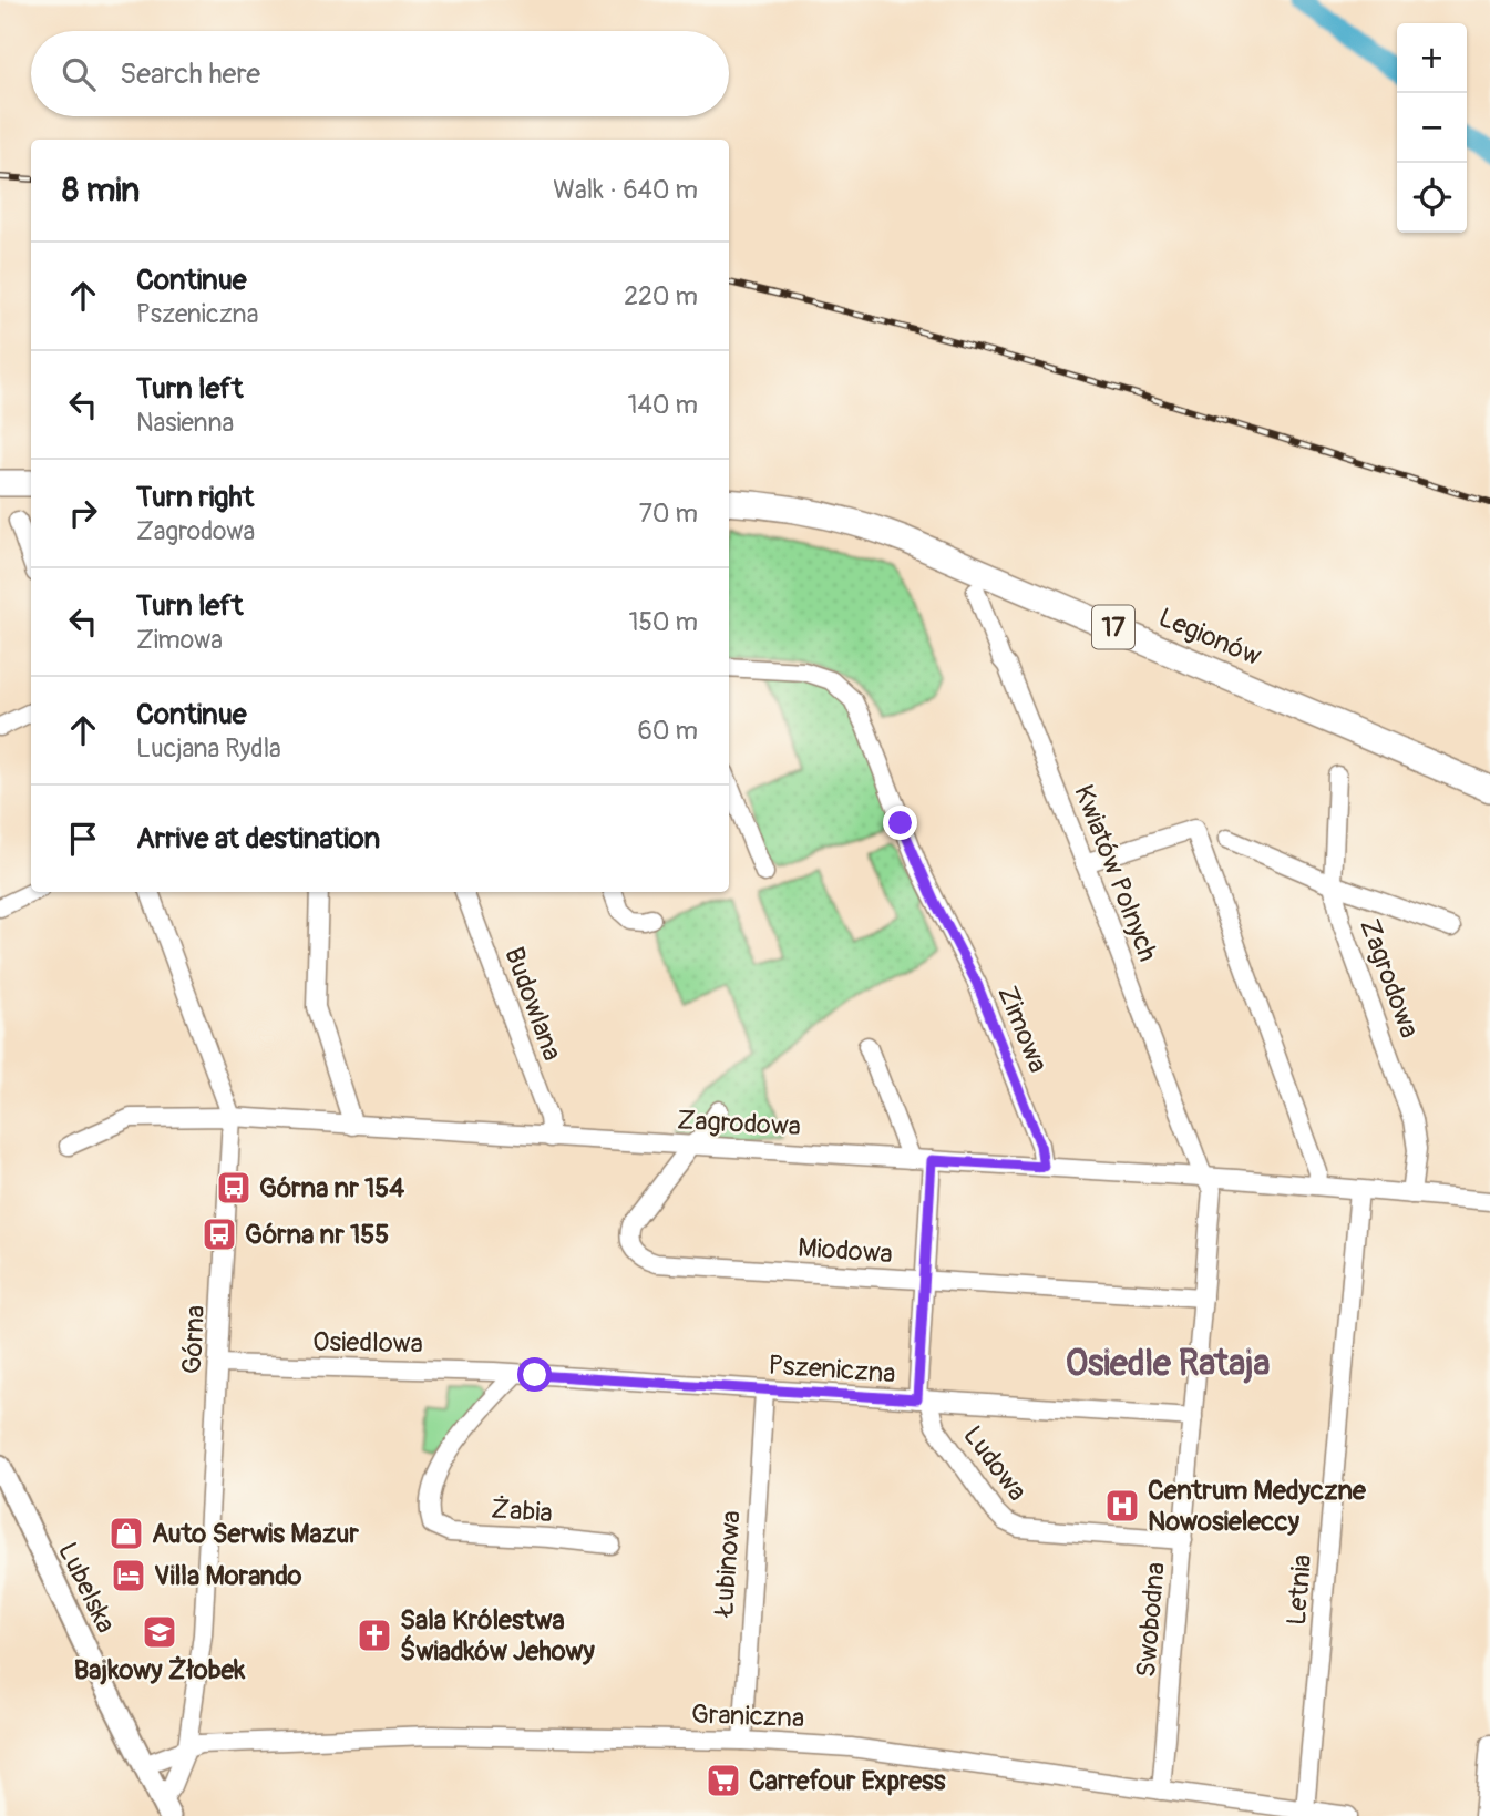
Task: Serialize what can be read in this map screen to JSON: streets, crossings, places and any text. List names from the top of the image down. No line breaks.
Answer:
{"streets":{"highway":["17","Legionów"],"main road":["Lubelska"],"street":["Kwiatów Polnych","Zagrodowa","Budowlana","Zimowa","Miodowa","Górna","Osiedlowa","Pszeniczna","Ludowa","Żabia","Łubinowa","Letnia","Swobodna","Graniczna"]},"crossings":[["Kwiatów Polnych","Zagrodowa"],["Kwiatów Polnych","Swobodna"],["Zagrodowa","Budowlana"],["Zagrodowa","Zimowa"],["Zagrodowa","Miodowa"],["Zagrodowa","Górna"],["Zagrodowa","Letnia"],["Zagrodowa","Swobodna"],["Miodowa","Swobodna"],["Górna","Osiedlowa"],["Górna","Lubelska"],["Górna","Graniczna"],["Osiedlowa","Pszeniczna"],["Osiedlowa","Żabia"],["Pszeniczna","Ludowa"],["Pszeniczna","Żabia"],["Pszeniczna","Łubinowa"],["Pszeniczna","Swobodna"],["Ludowa","Swobodna"],["Łubinowa","Graniczna"],["Lubelska","Graniczna"],["Letnia","Graniczna"],["Swobodna","Graniczna"]],"districts":["Osiedle Rataja"],"places":{"bus stop":["Górna nr 154","Górna nr 155"],"hospital":["Centrum Medyczne Nowosieleccy"],"shop":["Auto Serwis Mazur"],"hotel":["Villa Morando"],"school or university":["Bajkowy Żłobek"],"church":["Sala Królestwa Świadków Jehowy"],"supermarket":["Carrefour Express"]},"page":{"map_buttons":["+","−"],"search":"Search here","heading":["8 min","Walk · 640 m"],"list":[["Continue","Pszeniczna","220 m"],["Turn left","Nasienna","140 m"],["Turn right","Zagrodowa","70 m"],["Turn left","Zimowa","150 m"],["Continue","Lucjana Rydla","60 m"],"Arrive at destination"]}}
